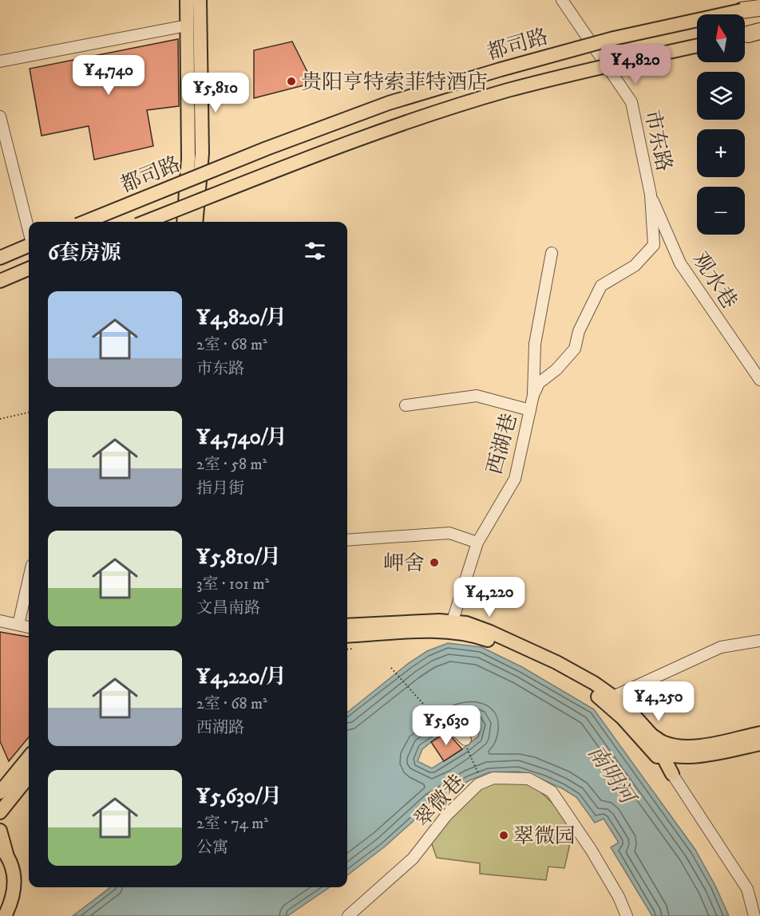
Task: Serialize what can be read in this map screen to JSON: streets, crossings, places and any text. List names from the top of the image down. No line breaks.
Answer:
{"streets":{"main road":["都司路"],"street":["市东路","观水巷","西湖巷","翠微巷"]},"crossings":[["市东路","观水巷"]],"water":["南明河"],"places":["贵阳亨特索菲特酒店","岬舍","翠微园"],"north":"top","page":{"map_buttons":["+","−"],"price":["¥4,820","¥4,740","¥5,810","¥4,220","¥4,250","¥5,630"],"heading":"6套房源","list":[{"name":"¥4,820/月","note":"2室 · 68 m² · 市东路"},{"name":"¥4,740/月","note":"2室 · 58 m² · 指月街"},{"name":"¥5,810/月","note":"3室 · 101 m² · 文昌南路"},{"name":"¥4,220/月","note":"2室 · 68 m² · 西湖路"},{"name":"¥5,630/月","note":"2室 · 74 m² · 公寓"}]}}
